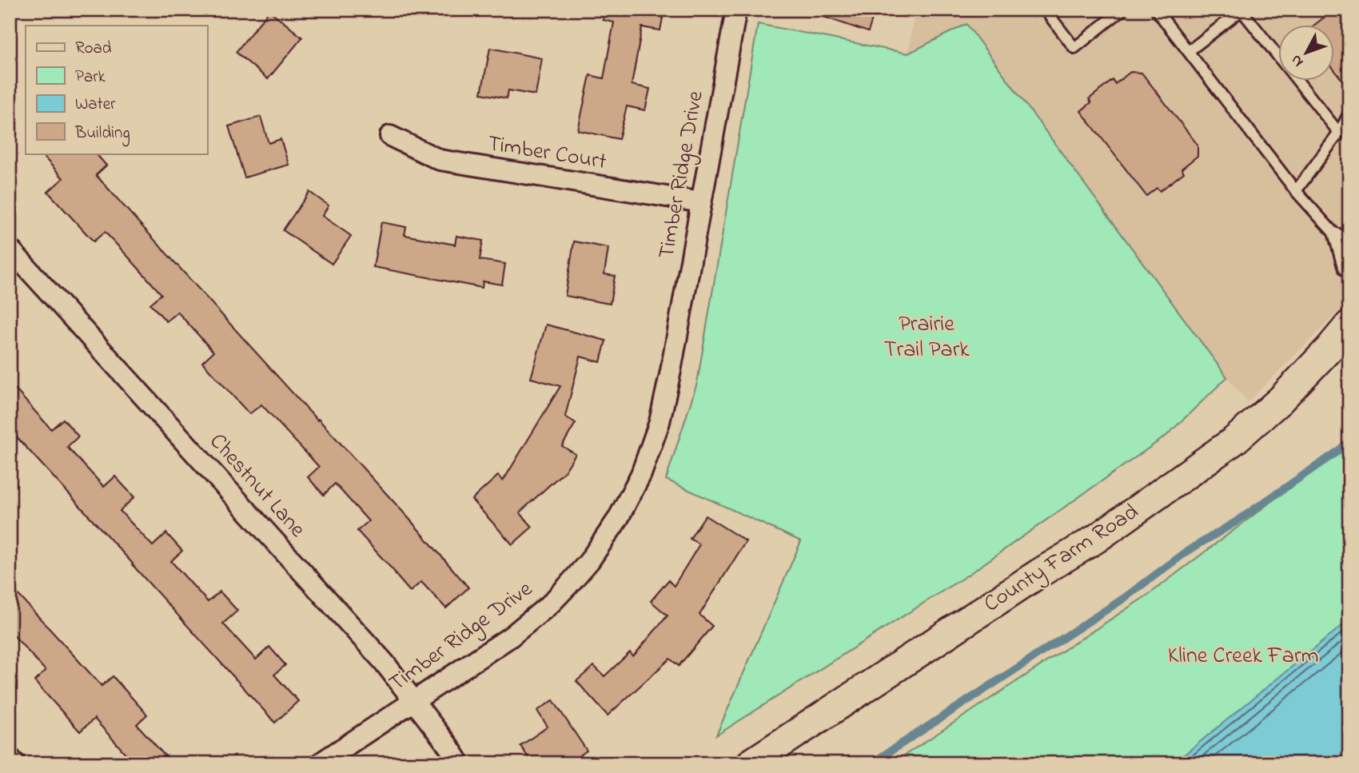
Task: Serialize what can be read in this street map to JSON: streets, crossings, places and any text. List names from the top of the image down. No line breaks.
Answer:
{"streets":{"main road":["County Farm Road"],"street":["Timber Court","Timber Ridge Drive","Chestnut Lane"]},"crossings":[["Timber Court","Timber Ridge Drive"],["Timber Ridge Drive","Chestnut Lane"]],"parks":["Prairie Trail Park","Kline Creek Farm"],"legend":["Road","Park","Water","Building"],"north":"bottom left"}
